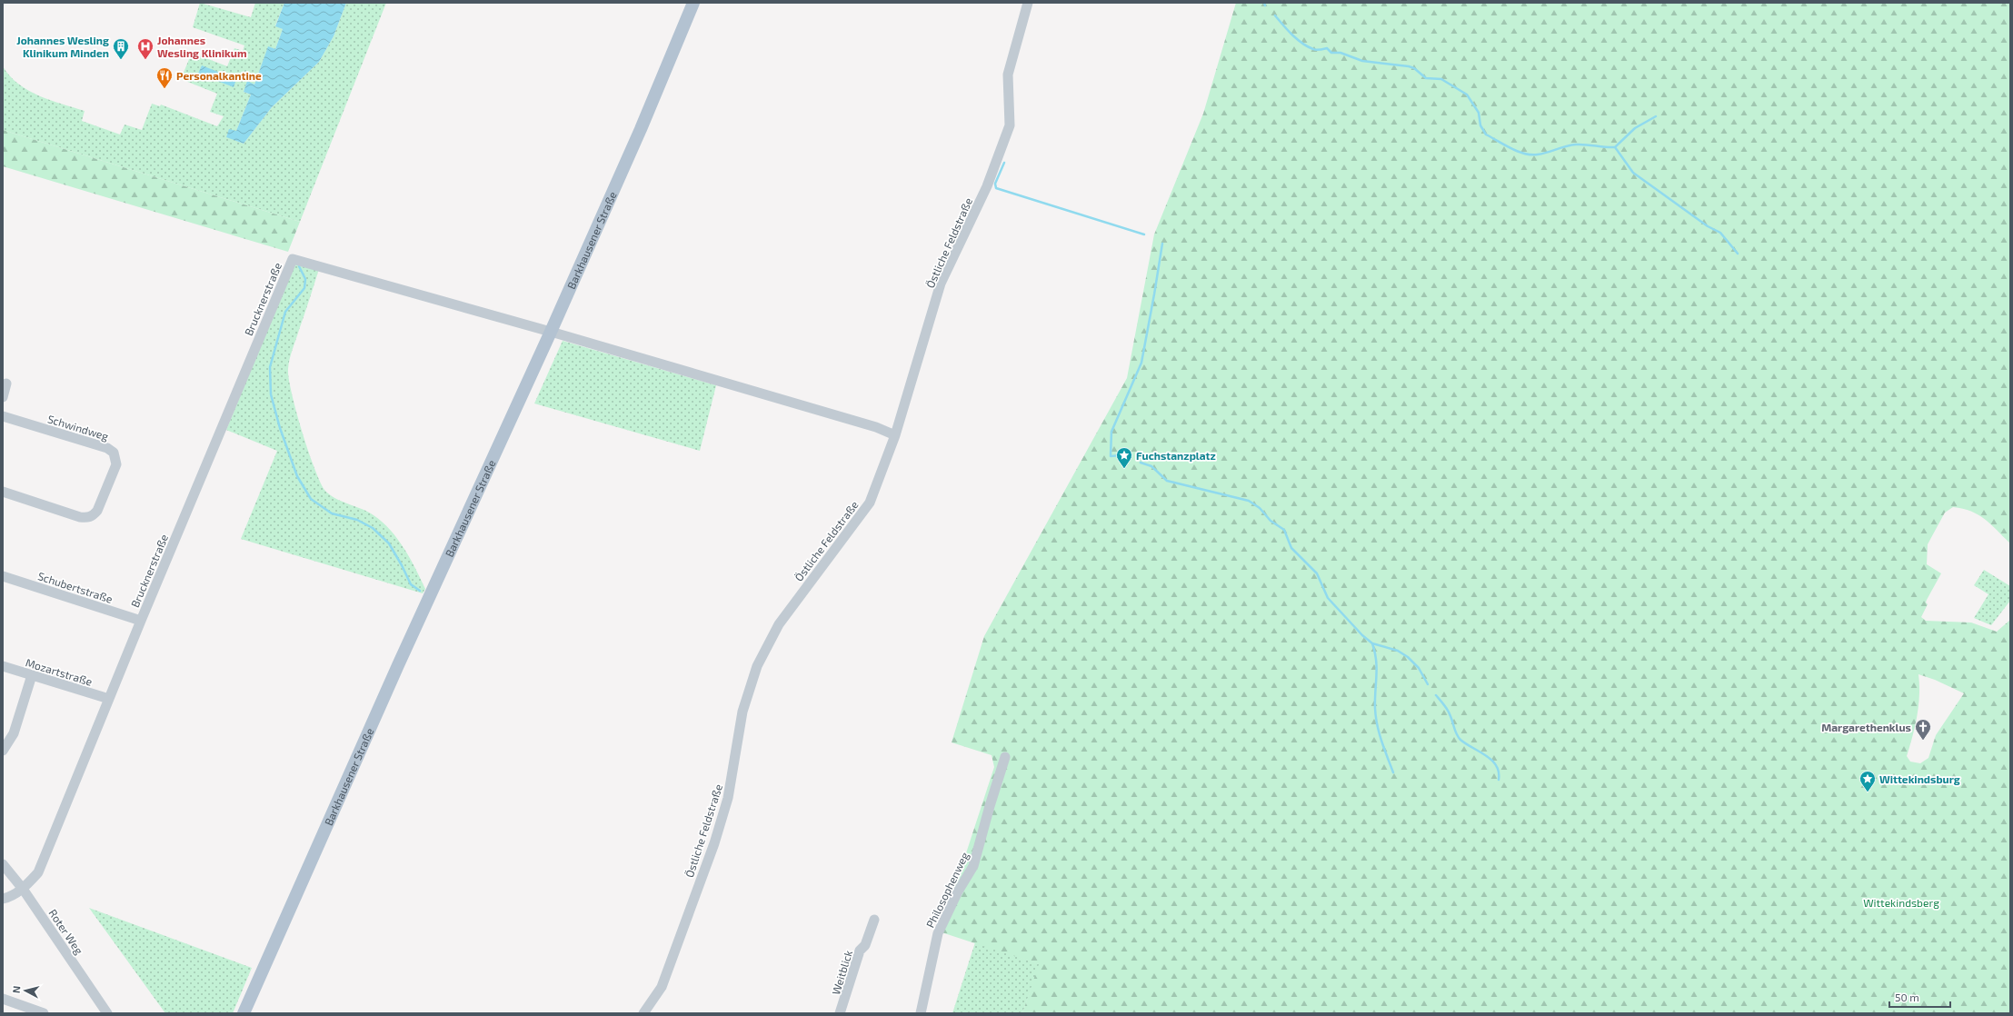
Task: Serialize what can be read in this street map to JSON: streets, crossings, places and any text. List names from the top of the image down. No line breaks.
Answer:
{"streets":{"main road":["Barkhausener Straße"],"street":["Östliche Feldstraße","Brucknerstraße","Schwindweg","Schubertstraße","Mozartstraße","Philosophenweg","Roter Weg","Weitblick"]},"crossings":[["Barkhausener Straße","Brucknerstraße"],["Brucknerstraße","Schubertstraße"],["Brucknerstraße","Mozartstraße"],["Brucknerstraße","Roter Weg"]],"parks":["Wittekindsberg"],"places":{"building":["Johannes Wesling Klinikum Minden"],"hospital":["Johannes Wesling Klinikum"],"restaurant":["Personalkantine"],"place":["Fuchstanzplatz","Wittekindsburg"],"church":["Margarethenklus"]},"scale_bar":"50 m","north":"left"}
